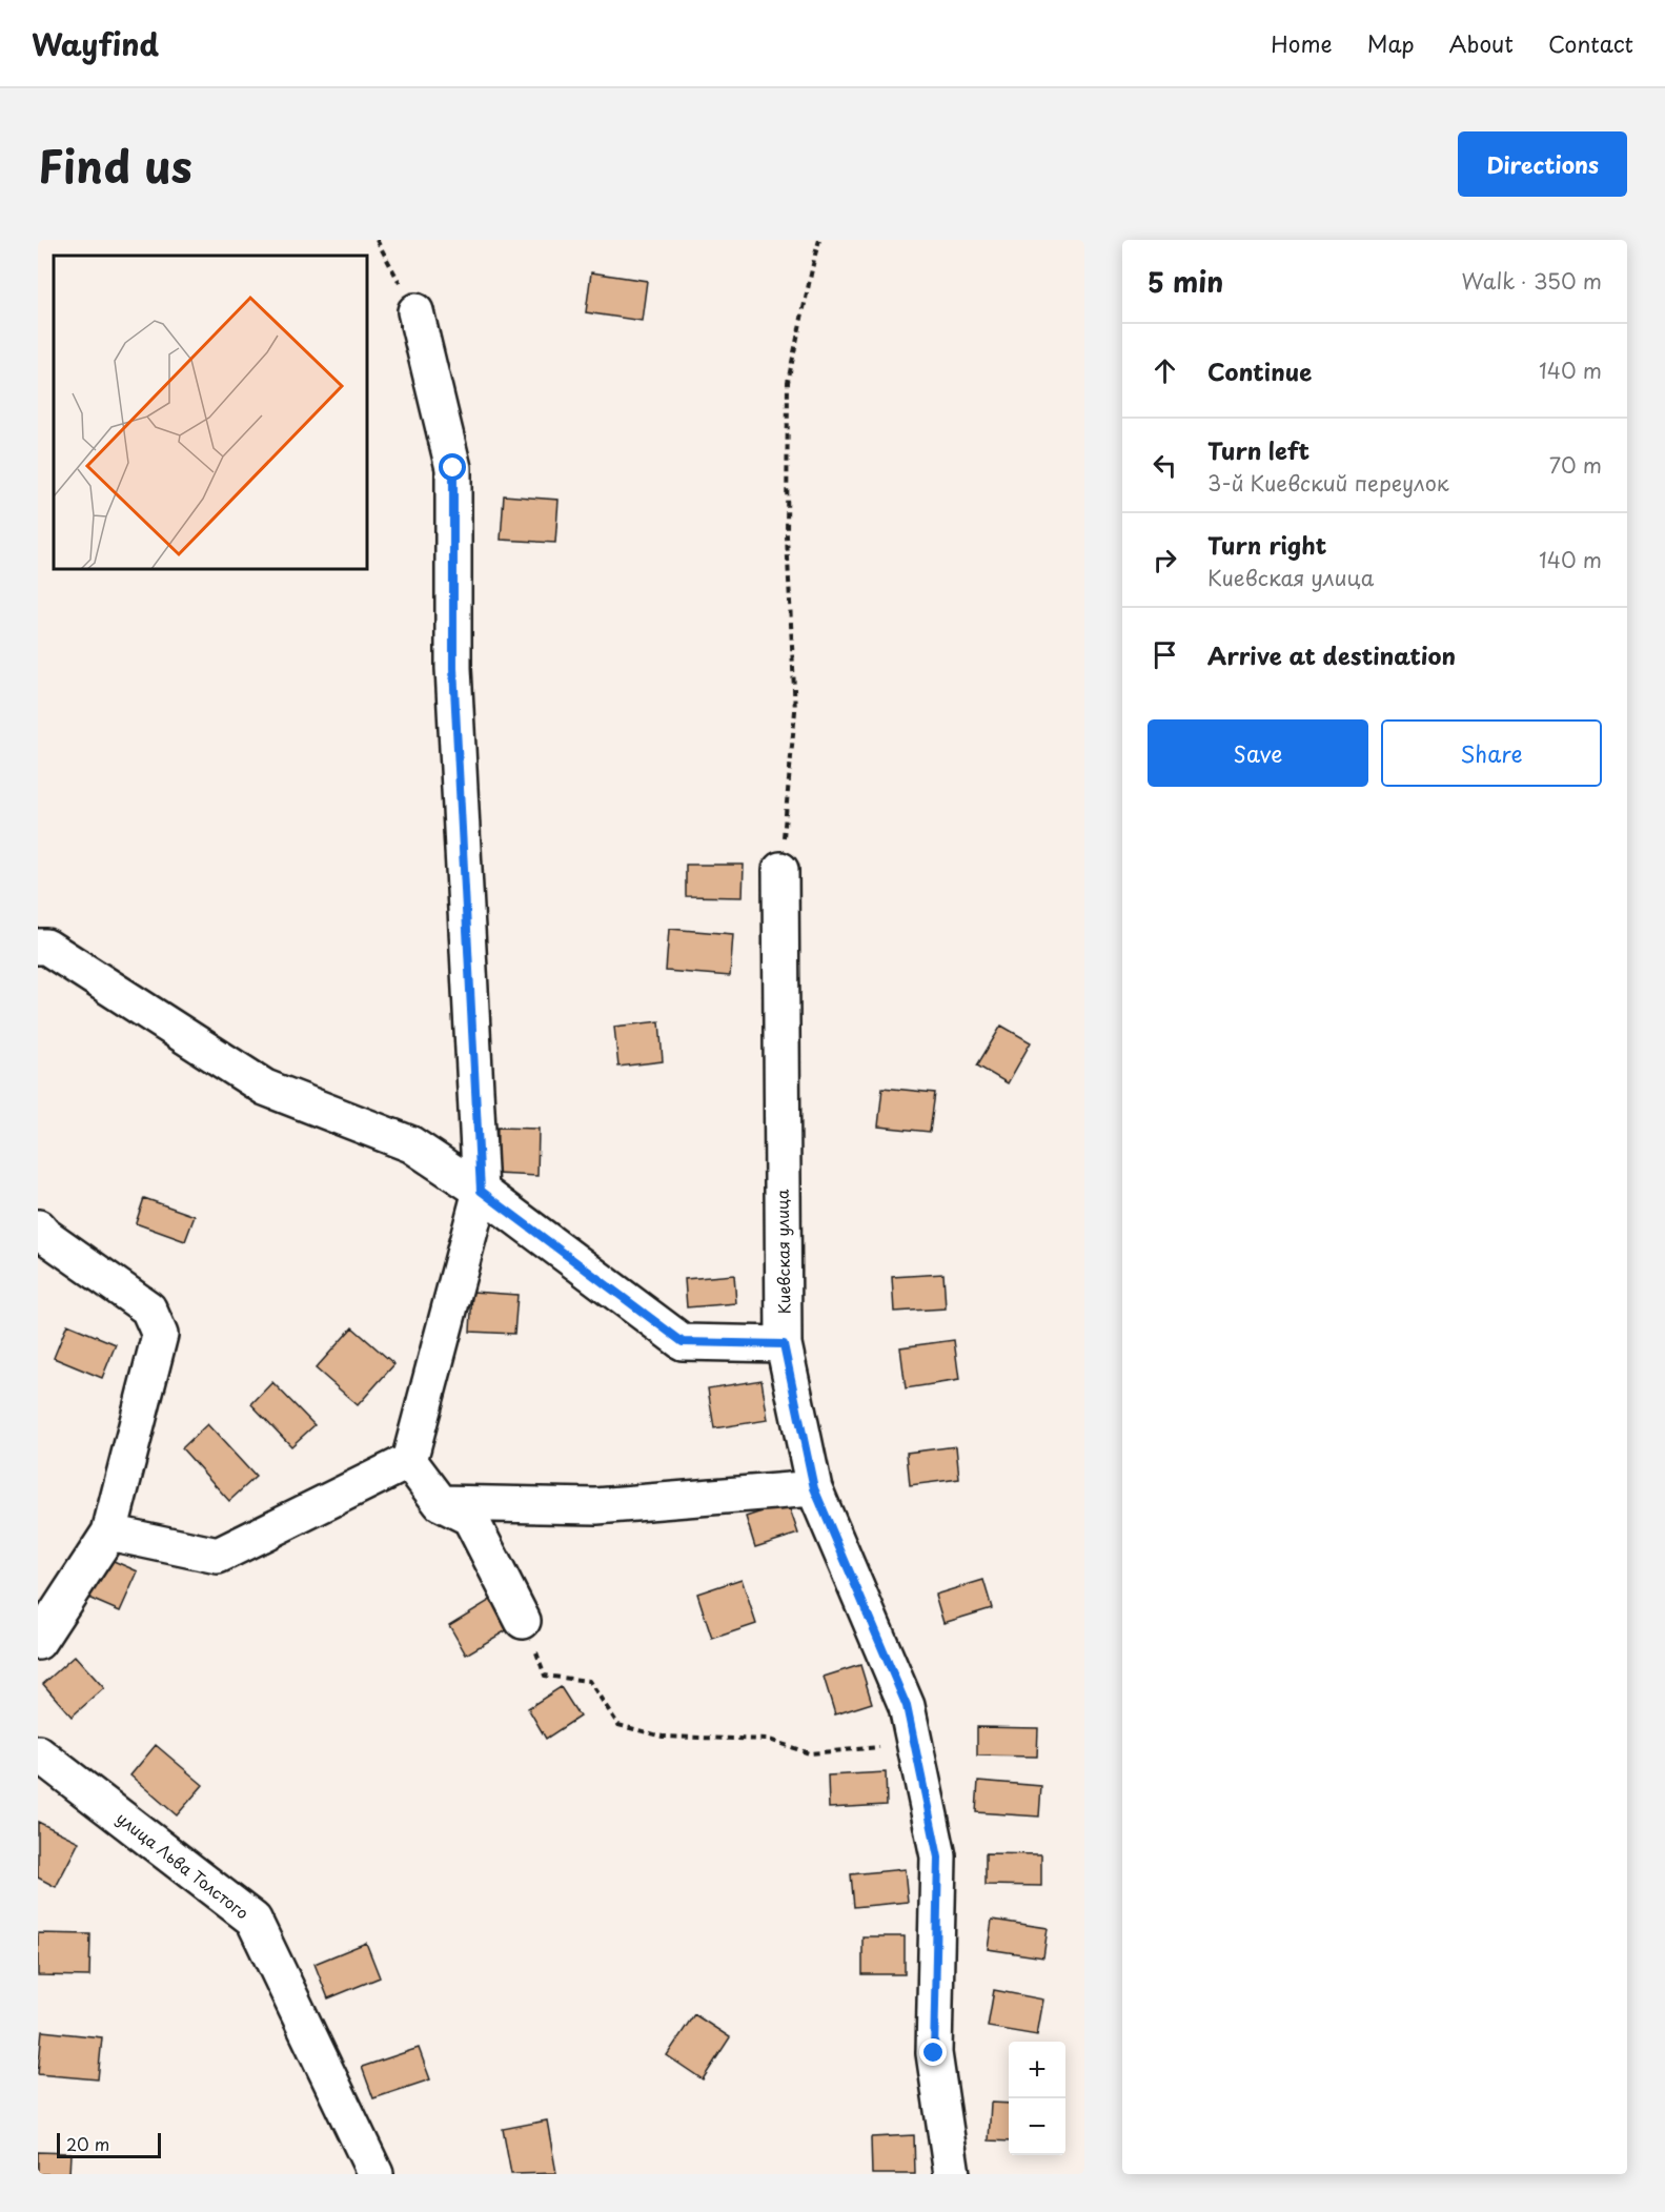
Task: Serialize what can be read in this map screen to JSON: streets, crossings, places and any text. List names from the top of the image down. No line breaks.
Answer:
{"streets":{"street":["Киевская улица","улица Льва Толстого"]},"scale_bar":"20 m","page":{"header":"Wayfind","nav":["Home","Map","About","Contact"],"title":"Find us","buttons":["Directions",["Save","Share"]],"heading":["5 min","Walk · 350 m"],"list":[["Continue","140 m"],["Turn left","3-й Киевский переулок","70 m"],["Turn right","Киевская улица","140 m"],"Arrive at destination"],"map_buttons":["+","−"],"scale":"20 m"}}
